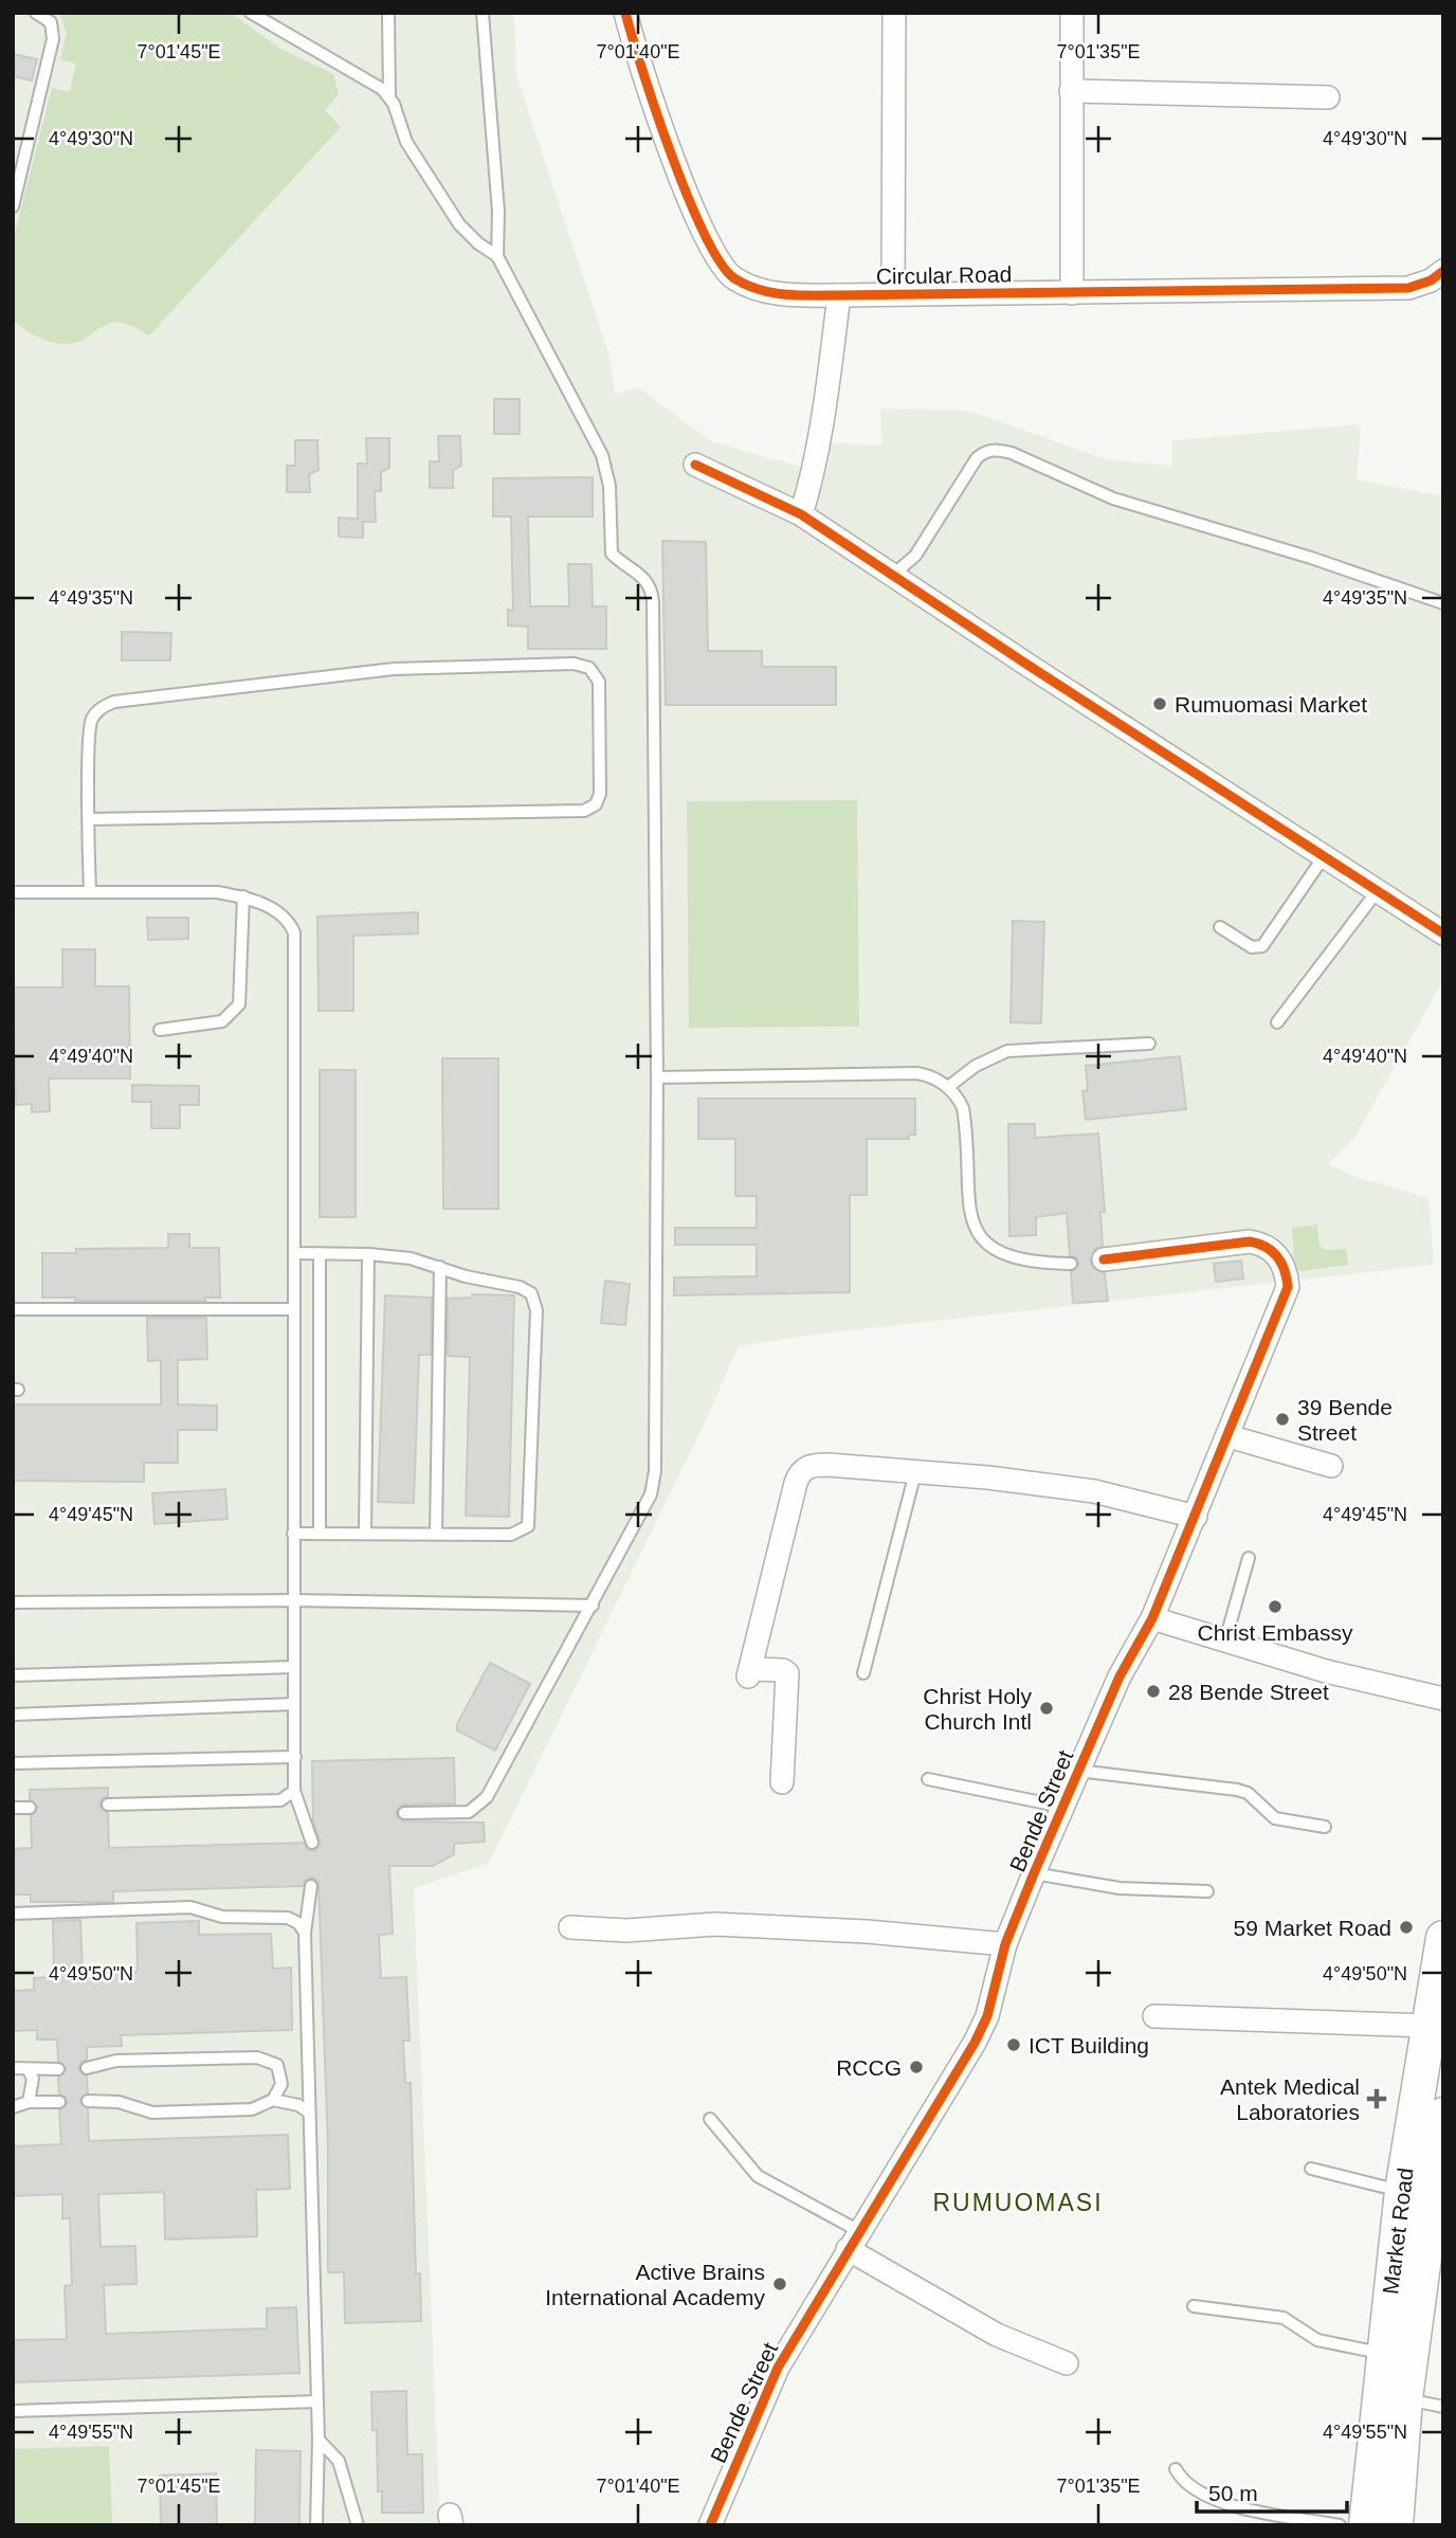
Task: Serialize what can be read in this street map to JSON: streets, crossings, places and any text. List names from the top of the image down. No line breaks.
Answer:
{"streets":{"main road":["Market Road"],"street":["Circular Road","Bende Street"]},"districts":["RUMUOMASI"],"places":{"other":["Rumuomasi Market","39 Bende Street","Christ Embassy","28 Bende Street","Christ Holy Church Intl","59 Market Road","ICT Building","RCCG","Active Brains International Academy"],"health":["Antek Medical Laboratories"]},"scale_bar":"50 m","coordinates":["7°01'45\"E","7°01'40\"E","7°01'35\"E","4°49'30\"N","4°49'35\"N","4°49'40\"N","4°49'45\"N","4°49'50\"N","4°49'55\"N"]}
